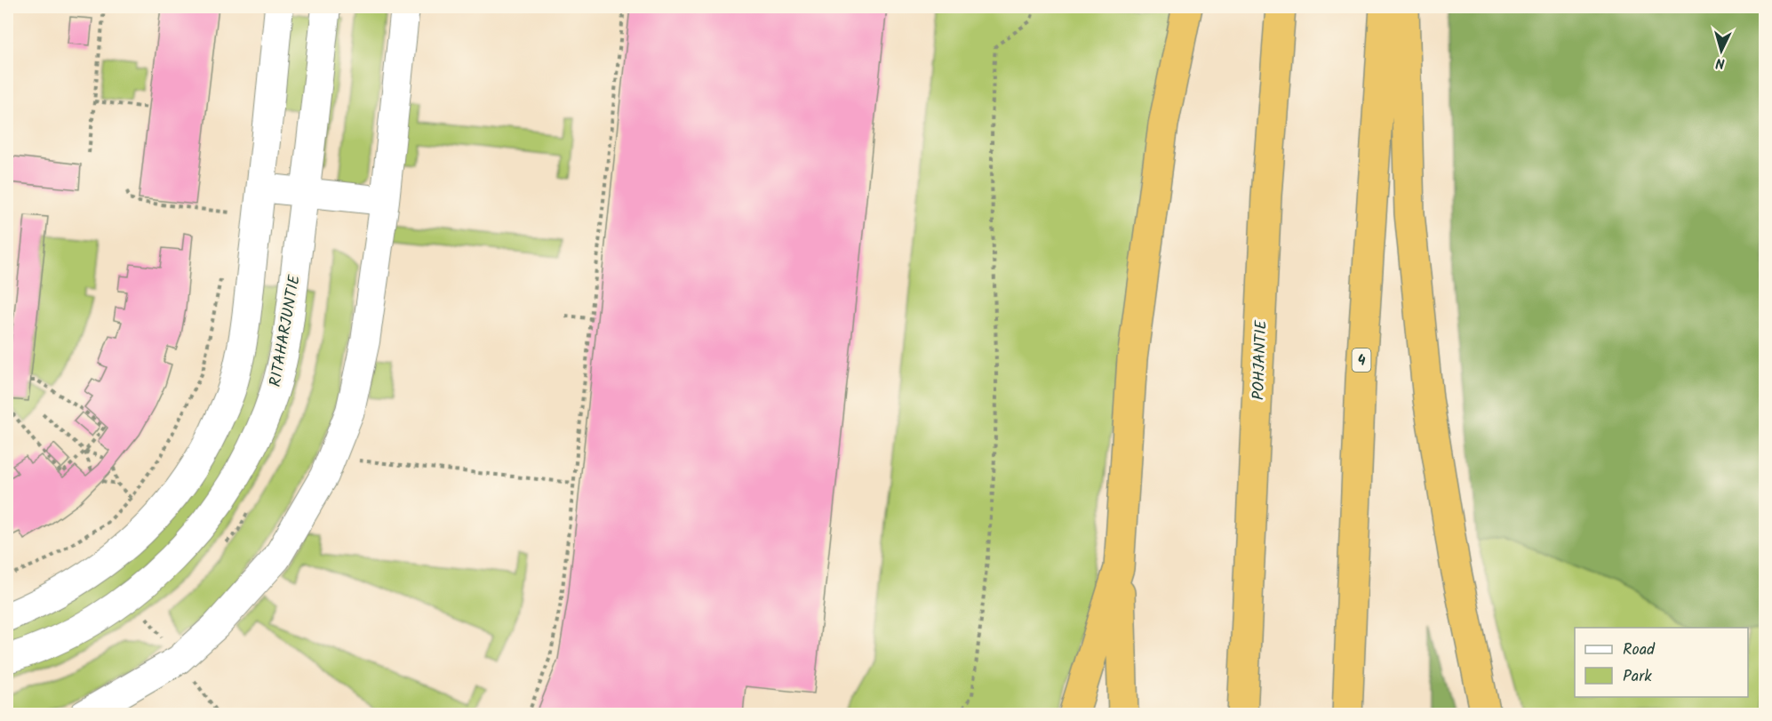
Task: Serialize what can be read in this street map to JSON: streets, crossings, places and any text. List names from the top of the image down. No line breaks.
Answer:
{"streets":{"highway":["POHJANTIE","4"],"street":["RITAHARJUNTIE"]},"legend":["Road","Park"],"north":"bottom"}
